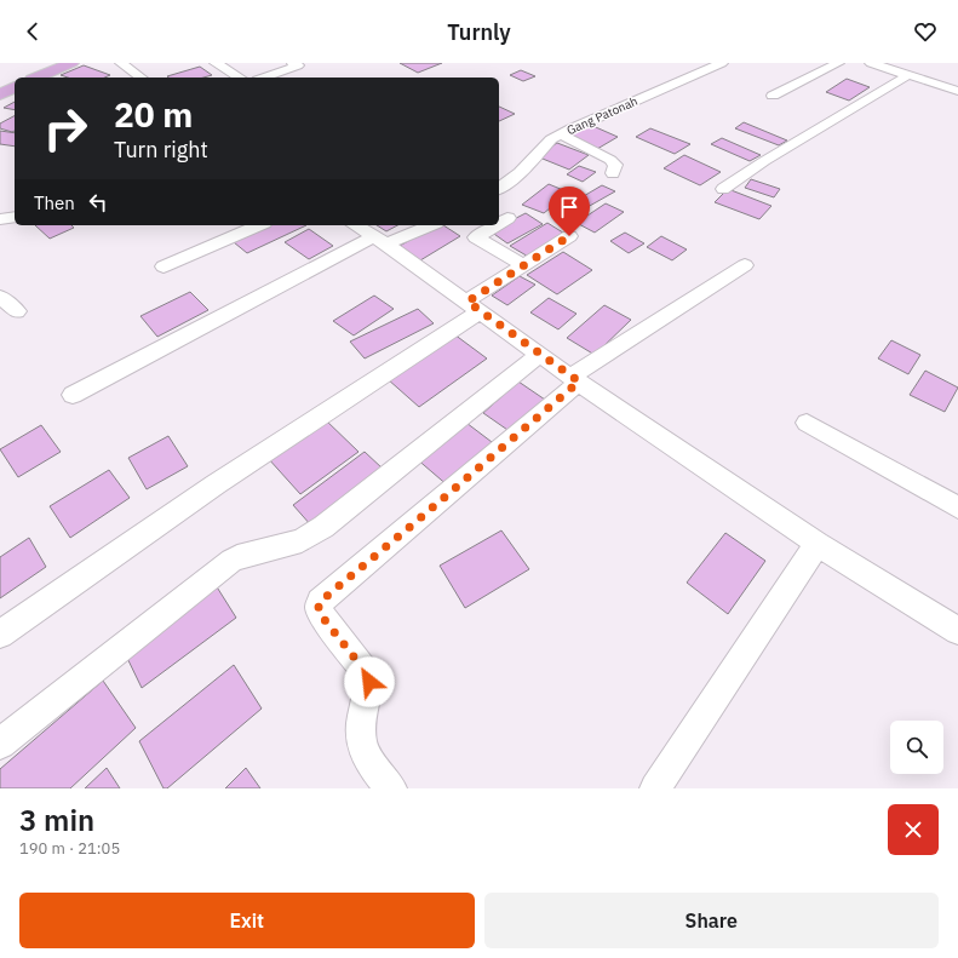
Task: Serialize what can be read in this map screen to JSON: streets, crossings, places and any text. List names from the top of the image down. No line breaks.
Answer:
{"streets":{"street":["Gang Patonah"]},"page":{"header":"Turnly","turn":["20 m","Turn right"],"then":"Then","heading":["3 min","190 m · 21:05"],"buttons":["Exit","Share"]}}
